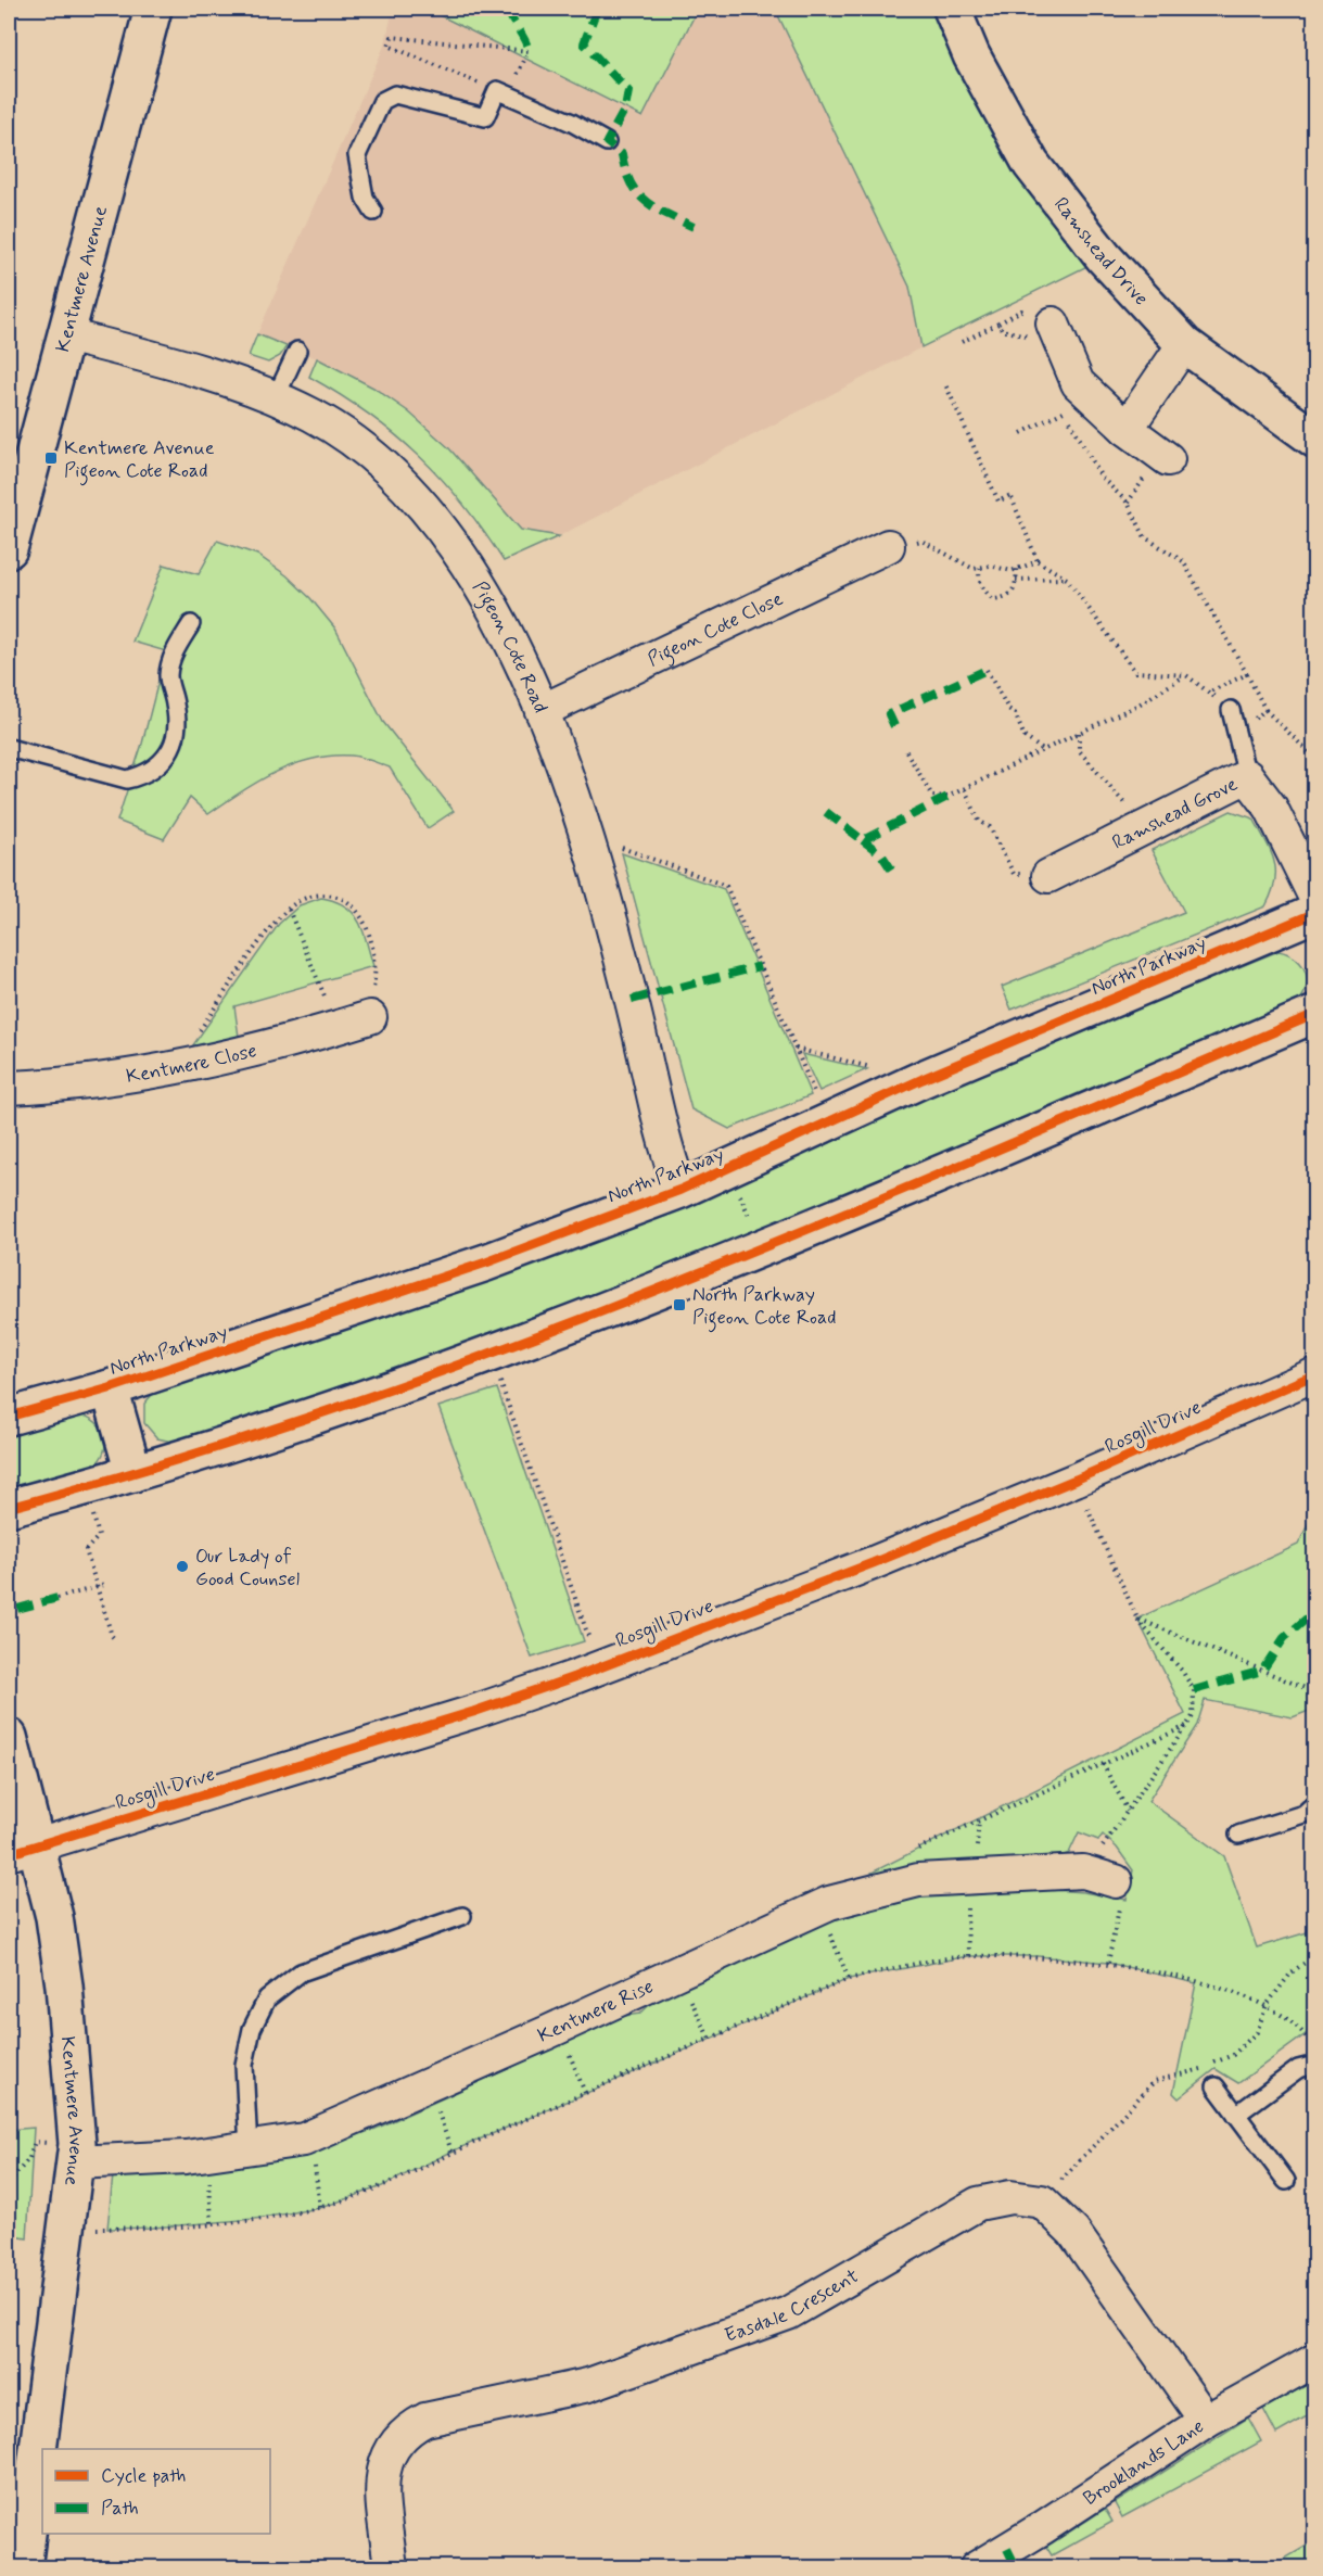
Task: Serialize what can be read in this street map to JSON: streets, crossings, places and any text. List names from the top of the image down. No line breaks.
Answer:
{"streets":{"street":["Ramshead Drive","Kentmere Avenue","Pigeon Cote Close","Pigeon Cote Road","Ramshead Grove","North Parkway","Kentmere Close","Rosgill Drive","Kentmere Rise","Easdale Crescent","Brooklands Lane"]},"crossings":[["Kentmere Avenue","Pigeon Cote Road"],["Kentmere Avenue","Rosgill Drive"],["Kentmere Avenue","Kentmere Rise"],["Pigeon Cote Close","Pigeon Cote Road"],["Pigeon Cote Road","North Parkway"]],"places":{"transit":["Kentmere Avenue Pigeon Cote Road","North Parkway Pigeon Cote Road"],"other":["Our Lady of Good Counsel"]},"legend":["Cycle path","Path"]}
